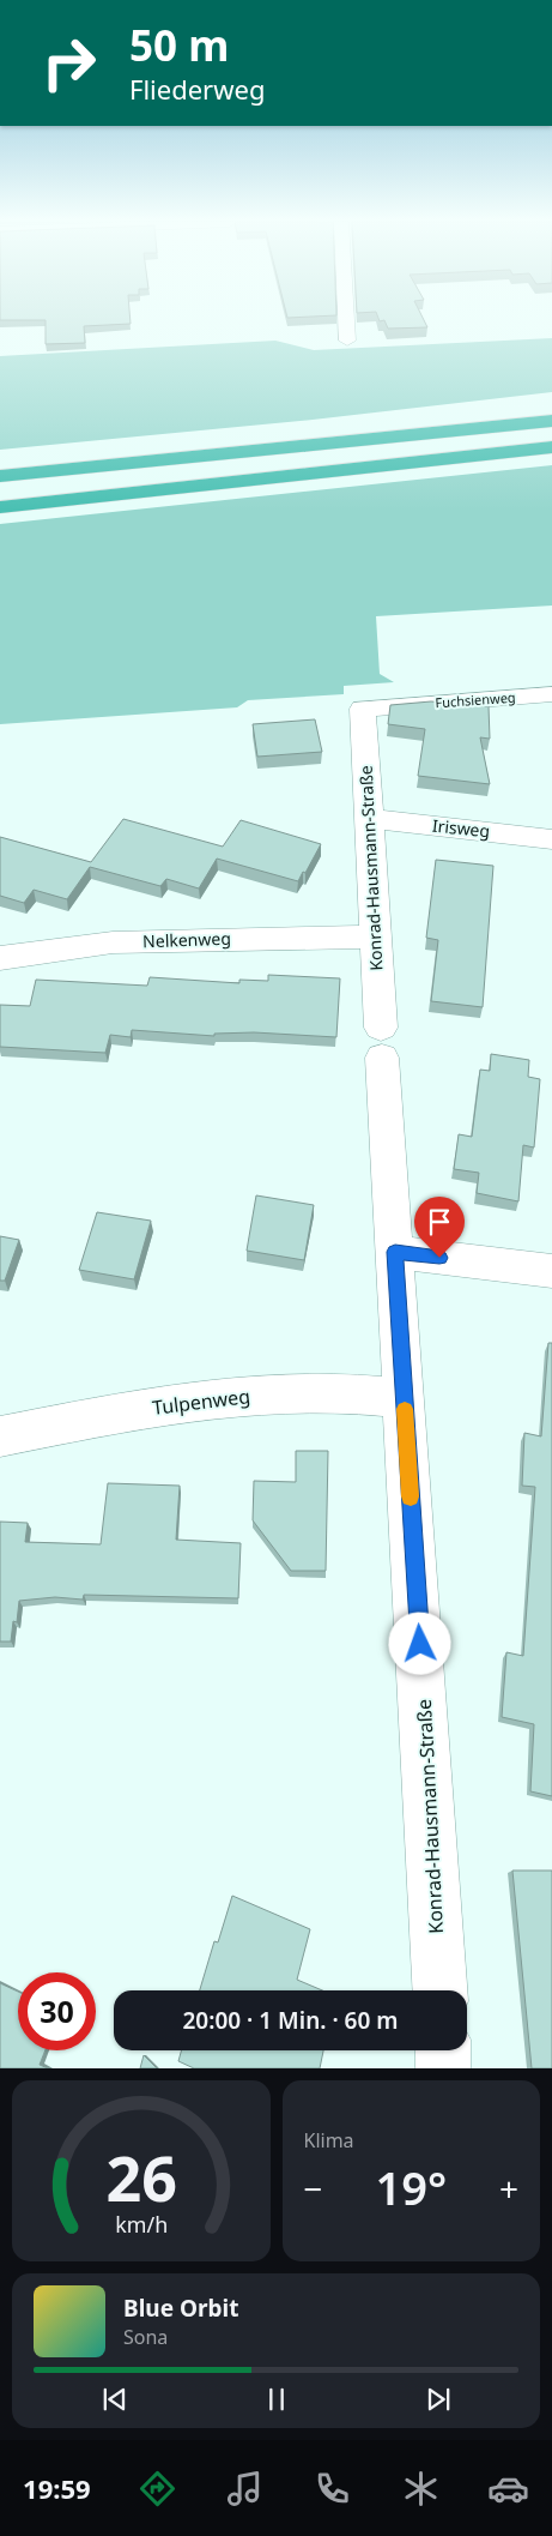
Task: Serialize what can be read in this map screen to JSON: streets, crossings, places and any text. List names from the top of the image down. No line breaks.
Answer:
{"streets":{"street":["Fuchsienweg","Irisweg","Konrad-Hausmann-Straße","Nelkenweg","Tulpenweg"]},"crossings":[["Fuchsienweg","Konrad-Hausmann-Straße"],["Irisweg","Konrad-Hausmann-Straße"],["Konrad-Hausmann-Straße","Nelkenweg"],["Konrad-Hausmann-Straße","Tulpenweg"]],"page":{"turn":["50 m","Fliederweg"],"limit":"30","trip":"20:00 · 1 Min. · 60 m","tile":"Klima","heat":["−","19°","+"],"song":["Blue Orbit","Sona"],"tabs":"19:59","gauge":["26","km/h"]}}
